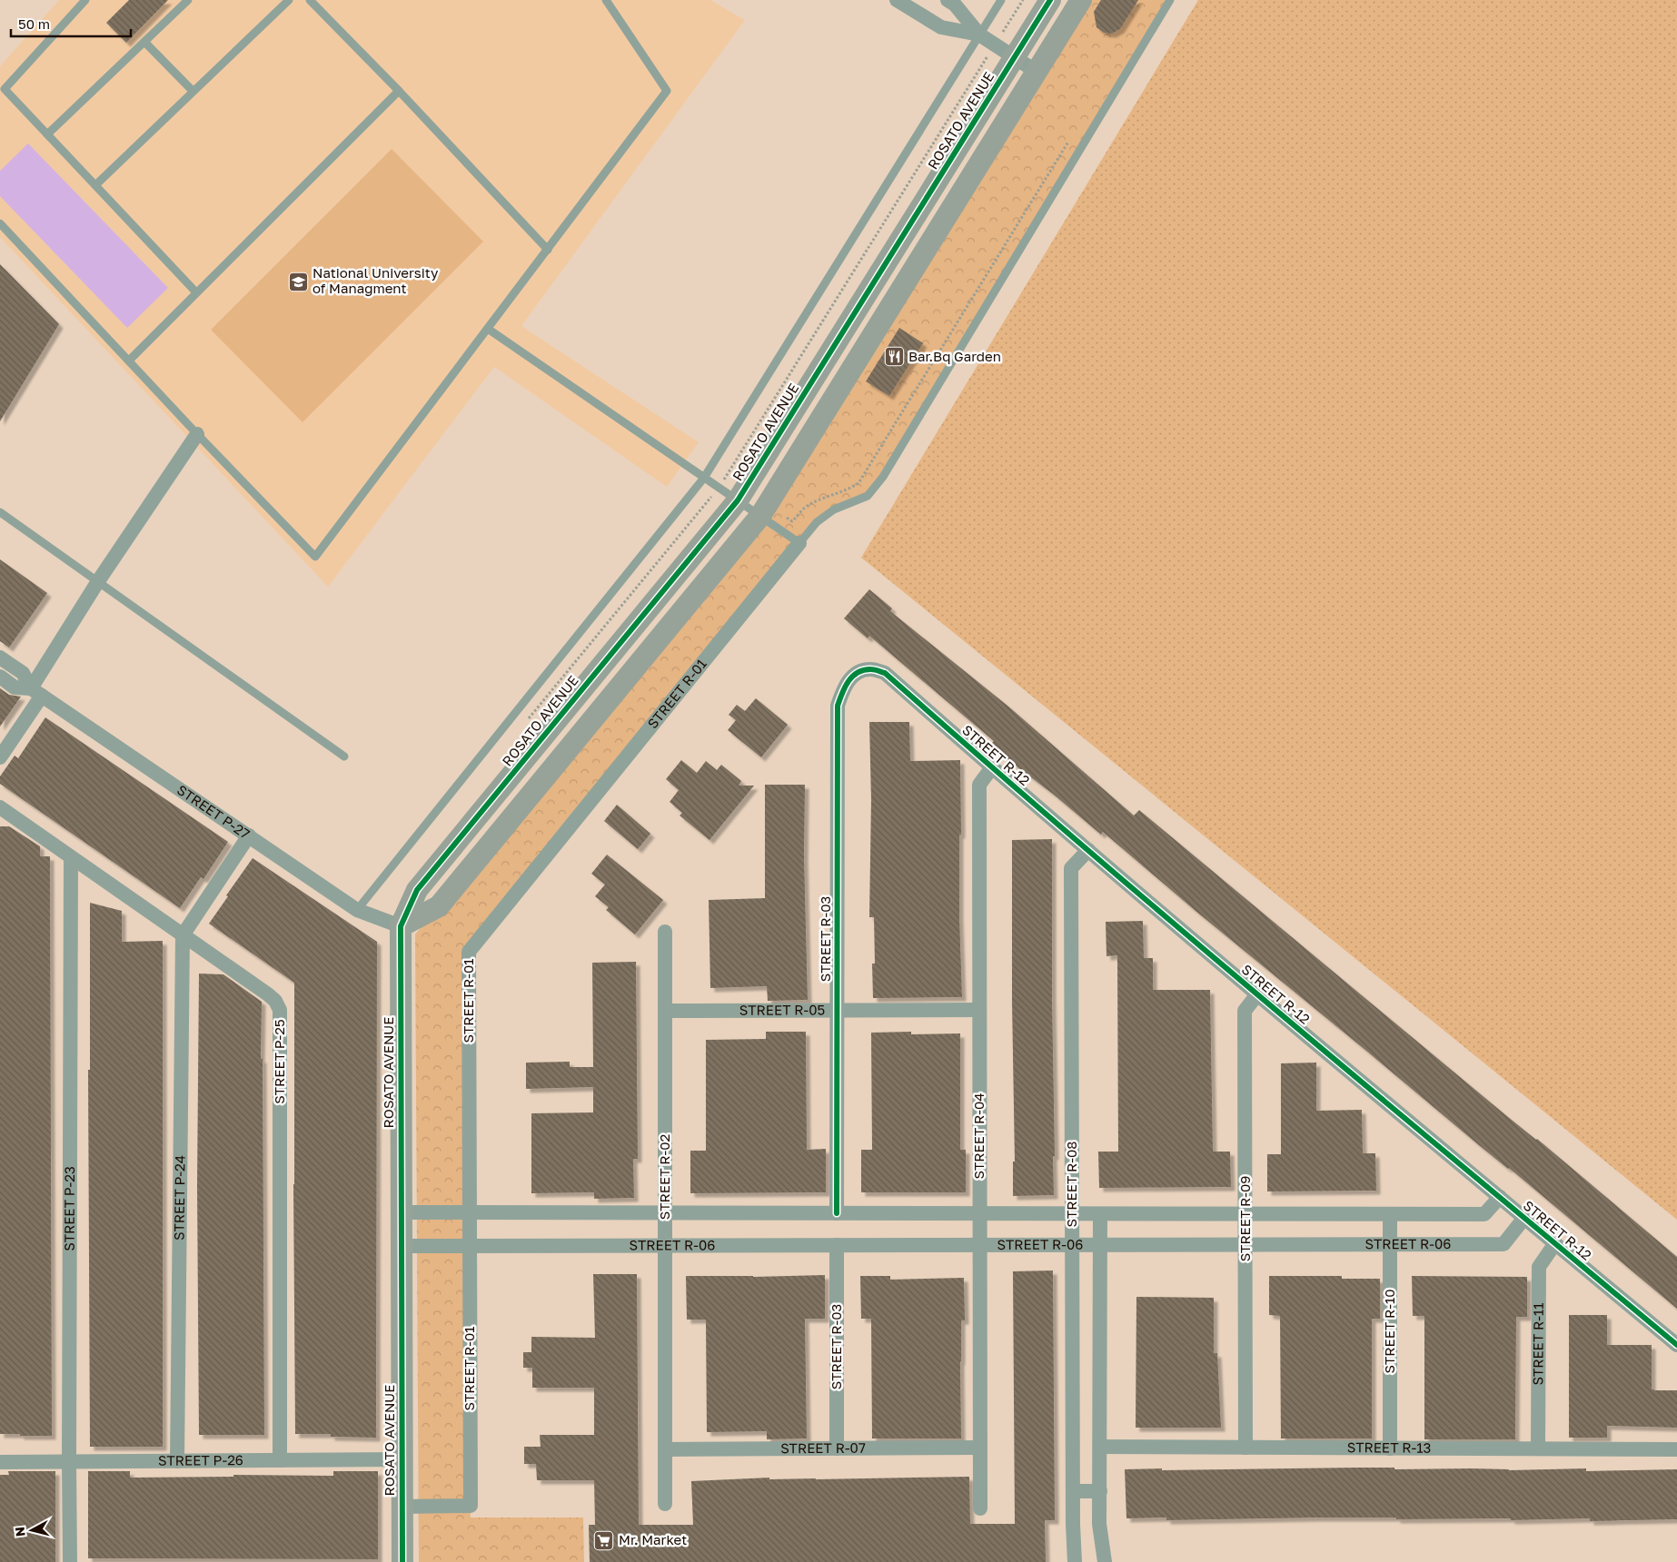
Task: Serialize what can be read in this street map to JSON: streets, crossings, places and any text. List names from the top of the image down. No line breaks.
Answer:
{"streets":{"street":["ROSATO AVENUE","STREET R-01","STREET R-12","STREET P-27","STREET R-03","STREET R-05","STREET P-25","STREET R-04","STREET R-02","STREET R-08","STREET P-24","STREET P-23","STREET R-09","STREET R-06","STREET R-10","STREET R-11","STREET R-07","STREET R-13","STREET P-26"]},"crossings":[["ROSATO AVENUE","STREET R-01"],["ROSATO AVENUE","STREET P-27"],["ROSATO AVENUE","STREET R-06"],["ROSATO AVENUE","STREET P-26"],["STREET R-01","STREET R-06"],["STREET R-12","STREET R-03"],["STREET R-12","STREET R-04"],["STREET R-12","STREET R-08"],["STREET R-12","STREET R-09"],["STREET R-12","STREET R-06"],["STREET R-12","STREET R-11"],["STREET R-03","STREET R-05"],["STREET R-03","STREET R-06"],["STREET R-03","STREET R-07"],["STREET R-05","STREET R-04"],["STREET R-05","STREET R-02"],["STREET P-25","STREET P-24"],["STREET P-25","STREET P-23"],["STREET P-25","STREET P-26"],["STREET R-04","STREET R-06"],["STREET R-04","STREET R-07"],["STREET R-02","STREET R-06"],["STREET R-02","STREET R-07"],["STREET R-08","STREET R-06"],["STREET R-08","STREET R-13"],["STREET P-24","STREET P-26"],["STREET P-23","STREET P-26"],["STREET R-09","STREET R-06"],["STREET R-09","STREET R-13"],["STREET R-06","STREET R-10"],["STREET R-10","STREET R-13"],["STREET R-11","STREET R-13"]],"places":{"school or university":["National University of Managment"],"restaurant":["Bar.Bq Garden"],"supermarket":["Mr. Market"]},"scale_bar":"50 m","north":"left"}
